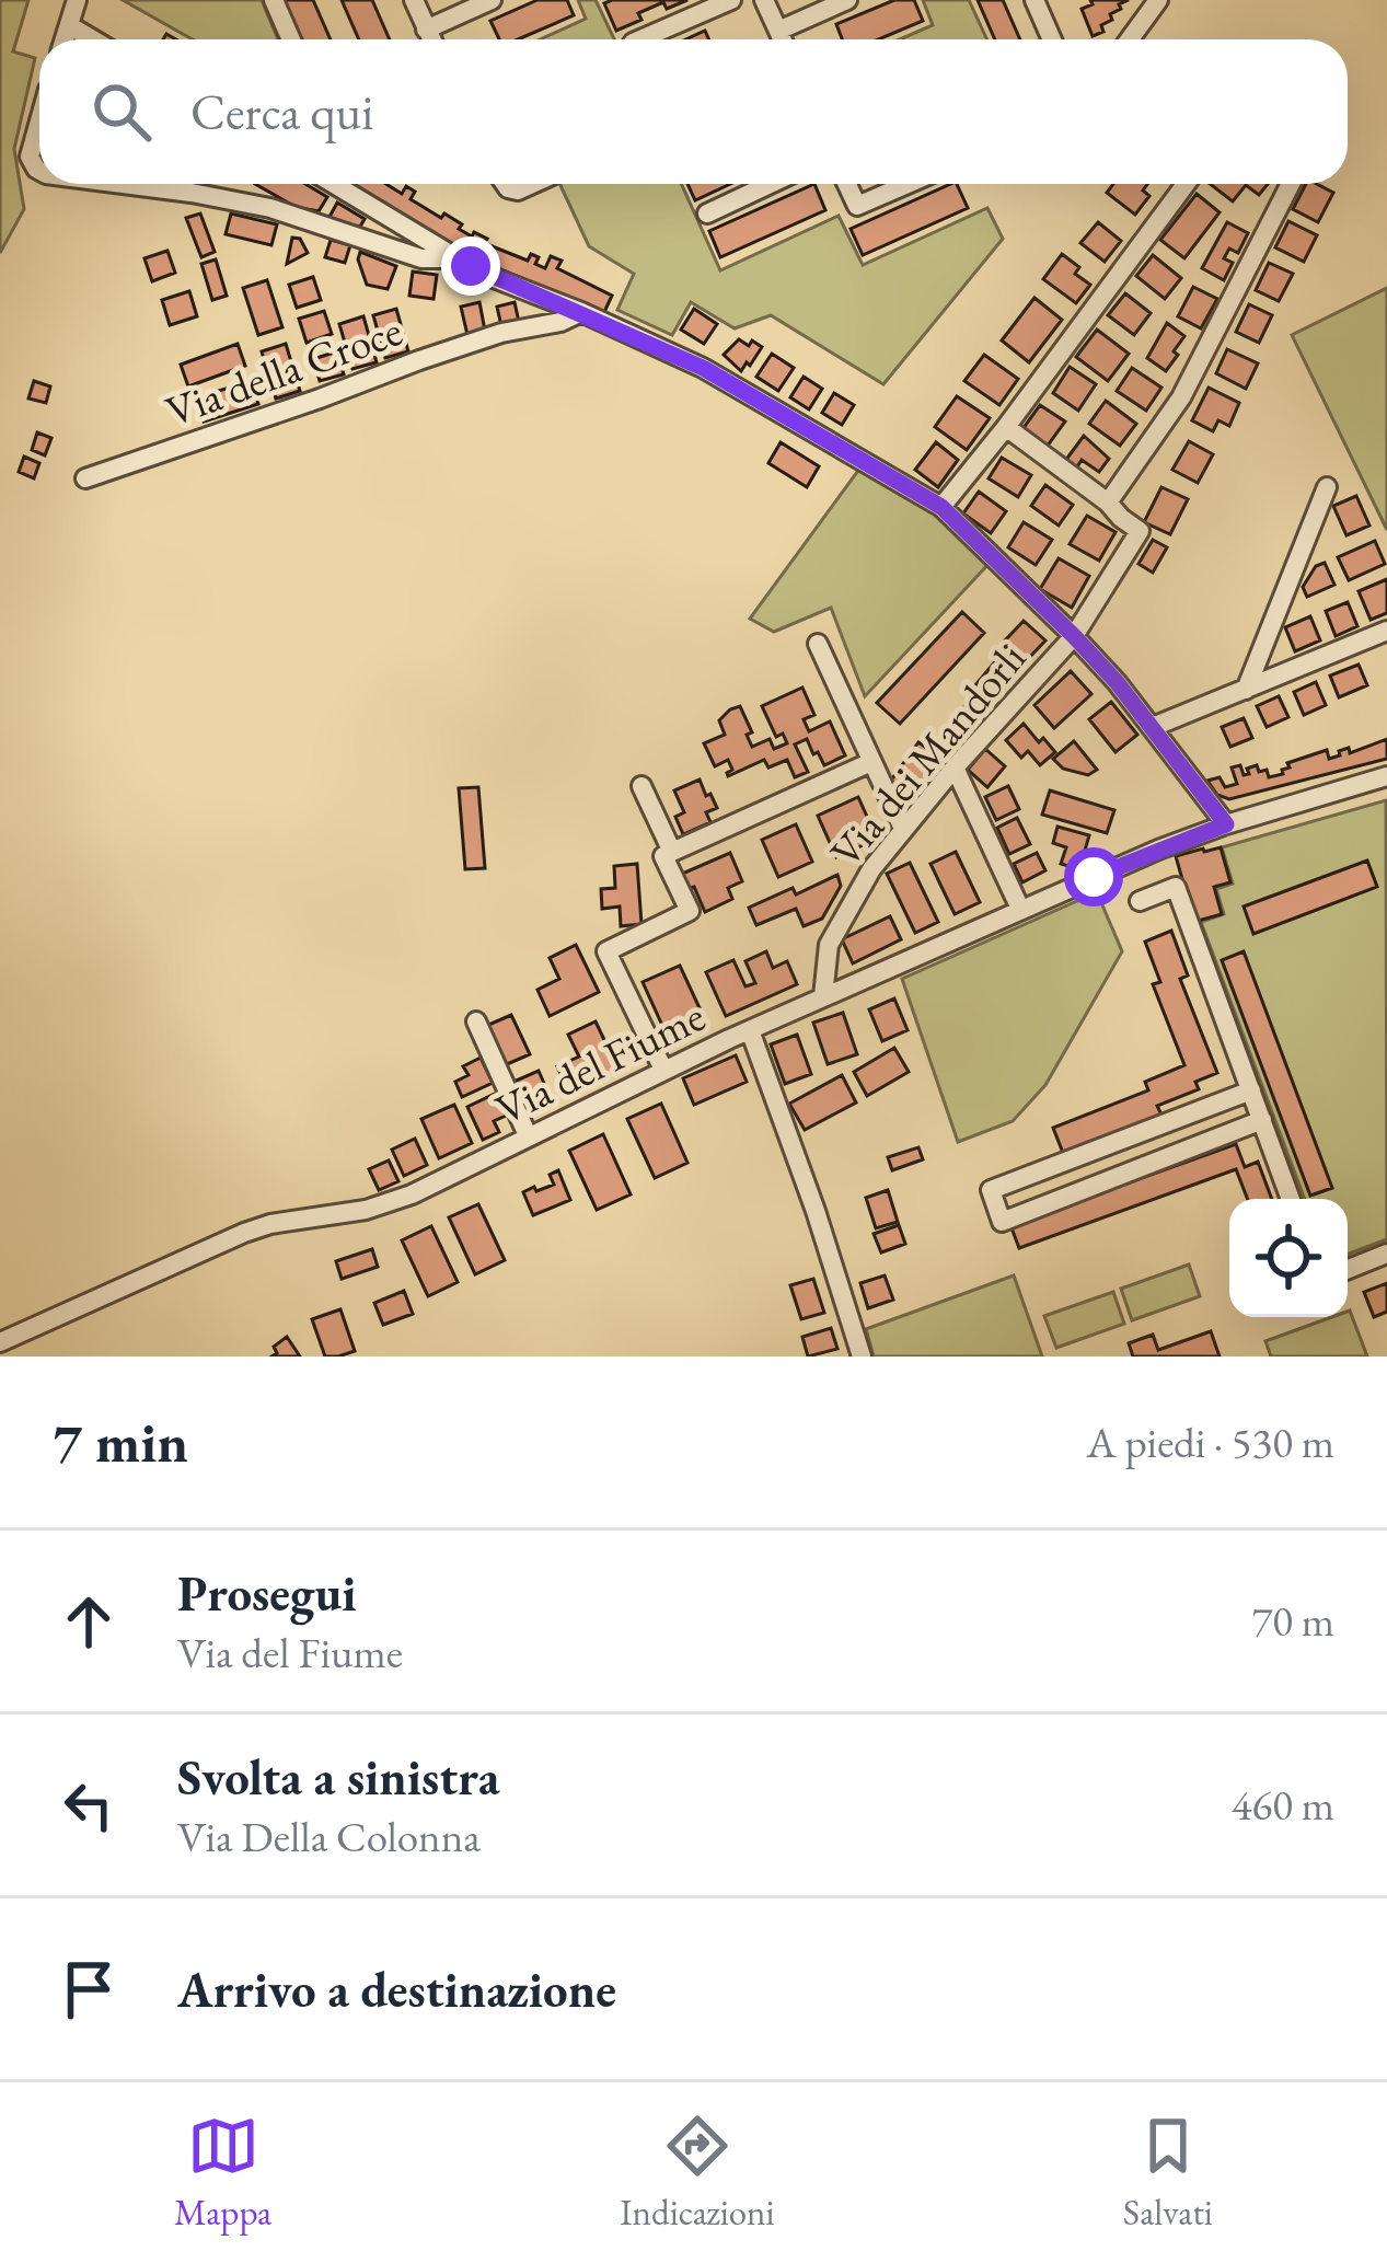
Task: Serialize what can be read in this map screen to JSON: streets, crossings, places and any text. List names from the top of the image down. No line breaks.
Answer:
{"streets":{"street":["Via della Croce","Via dei Mandorli","Via del Fiume"]},"crossings":[["Via dei Mandorli","Via del Fiume"]],"page":{"search":"Cerca qui","heading":["7 min","A piedi · 530 m"],"list":[["Prosegui","Via del Fiume","70 m"],["Svolta a sinistra","Via Della Colonna","460 m"],"Arrivo a destinazione"],"nav":["Mappa","Indicazioni","Salvati"]}}
